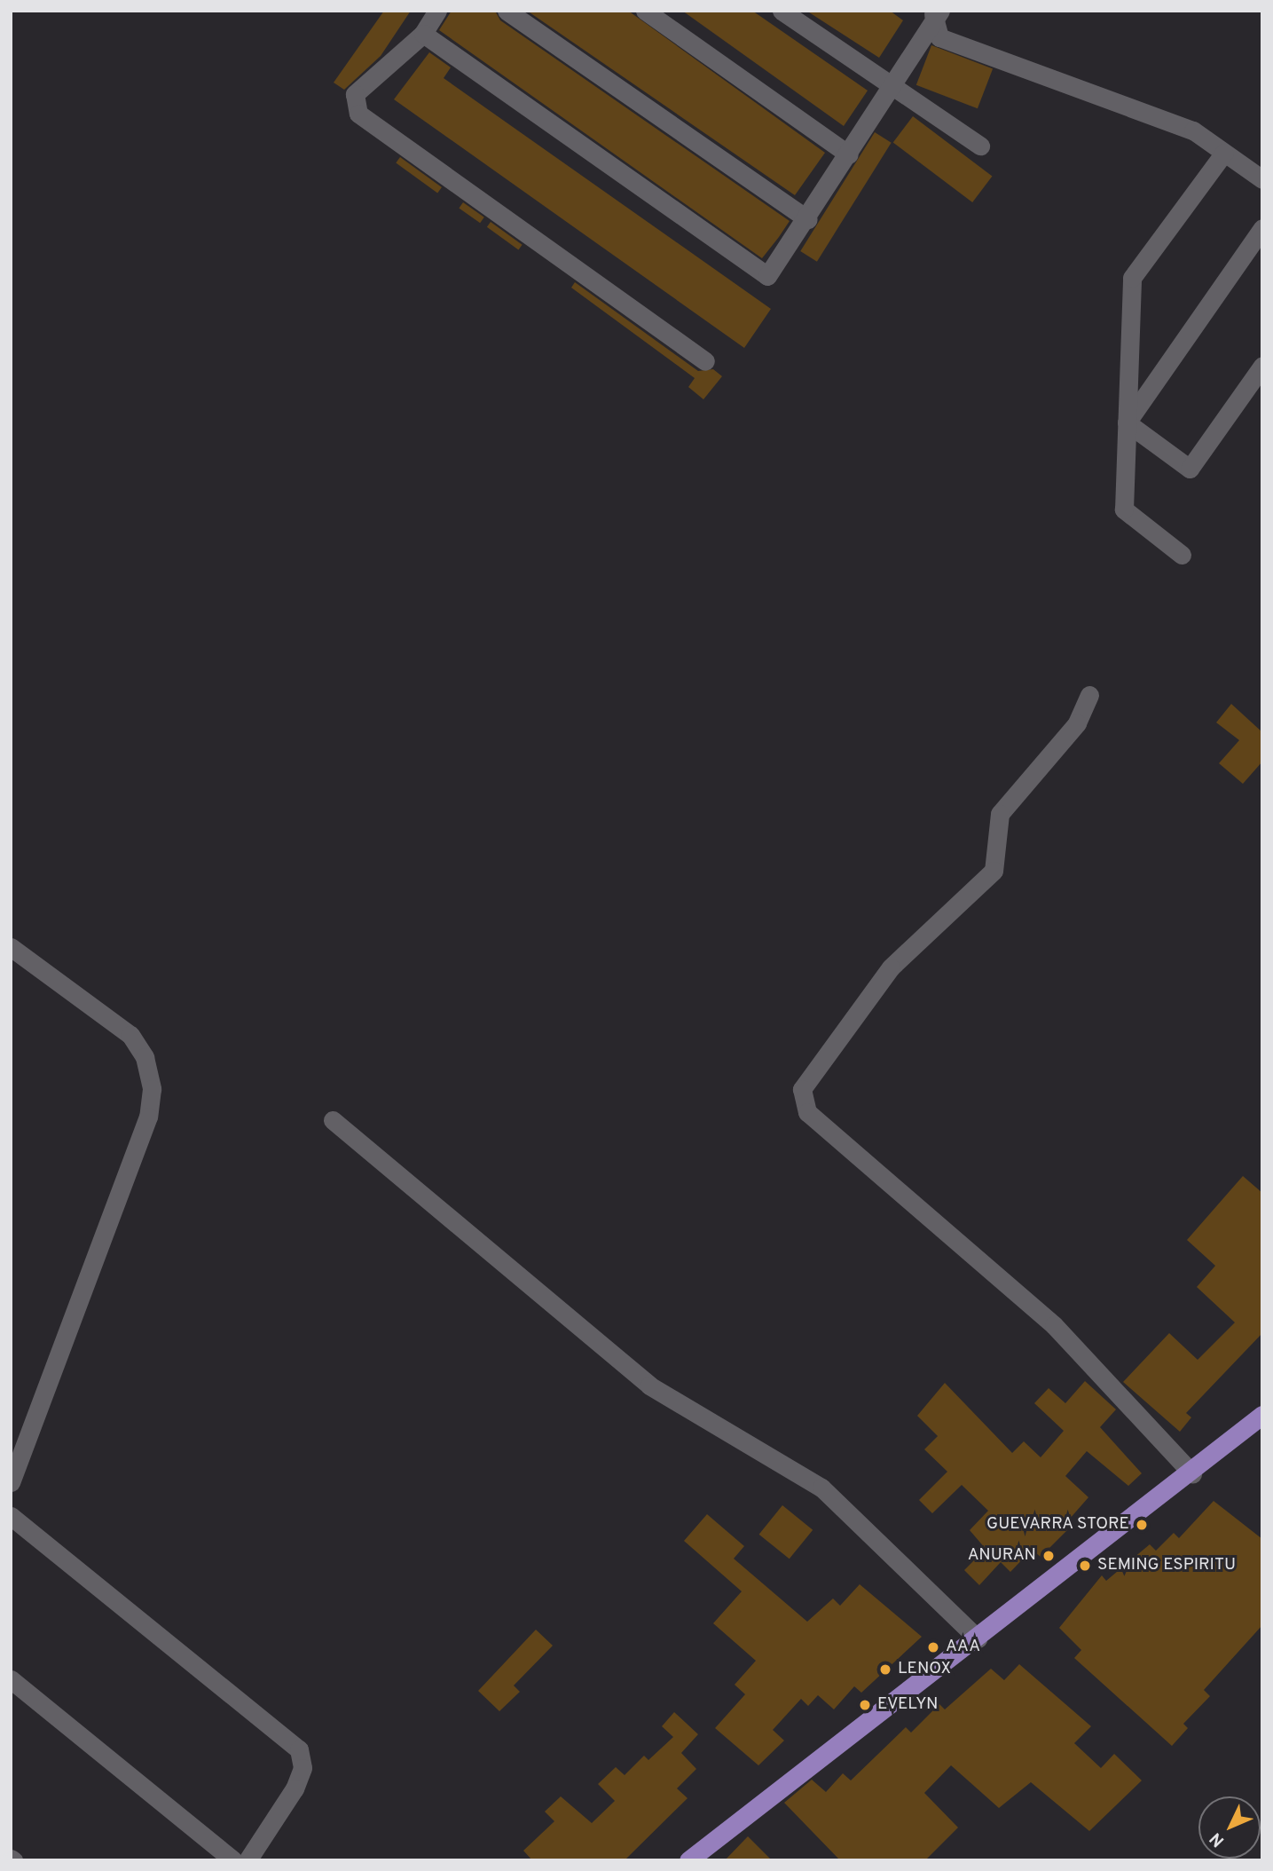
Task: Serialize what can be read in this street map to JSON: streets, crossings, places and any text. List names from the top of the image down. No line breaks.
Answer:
{"places":["GUEVARRA STORE","ANURAN","SEMING ESPIRITU","AAA","LENOX","EVELYN"],"north":"bottom left"}
